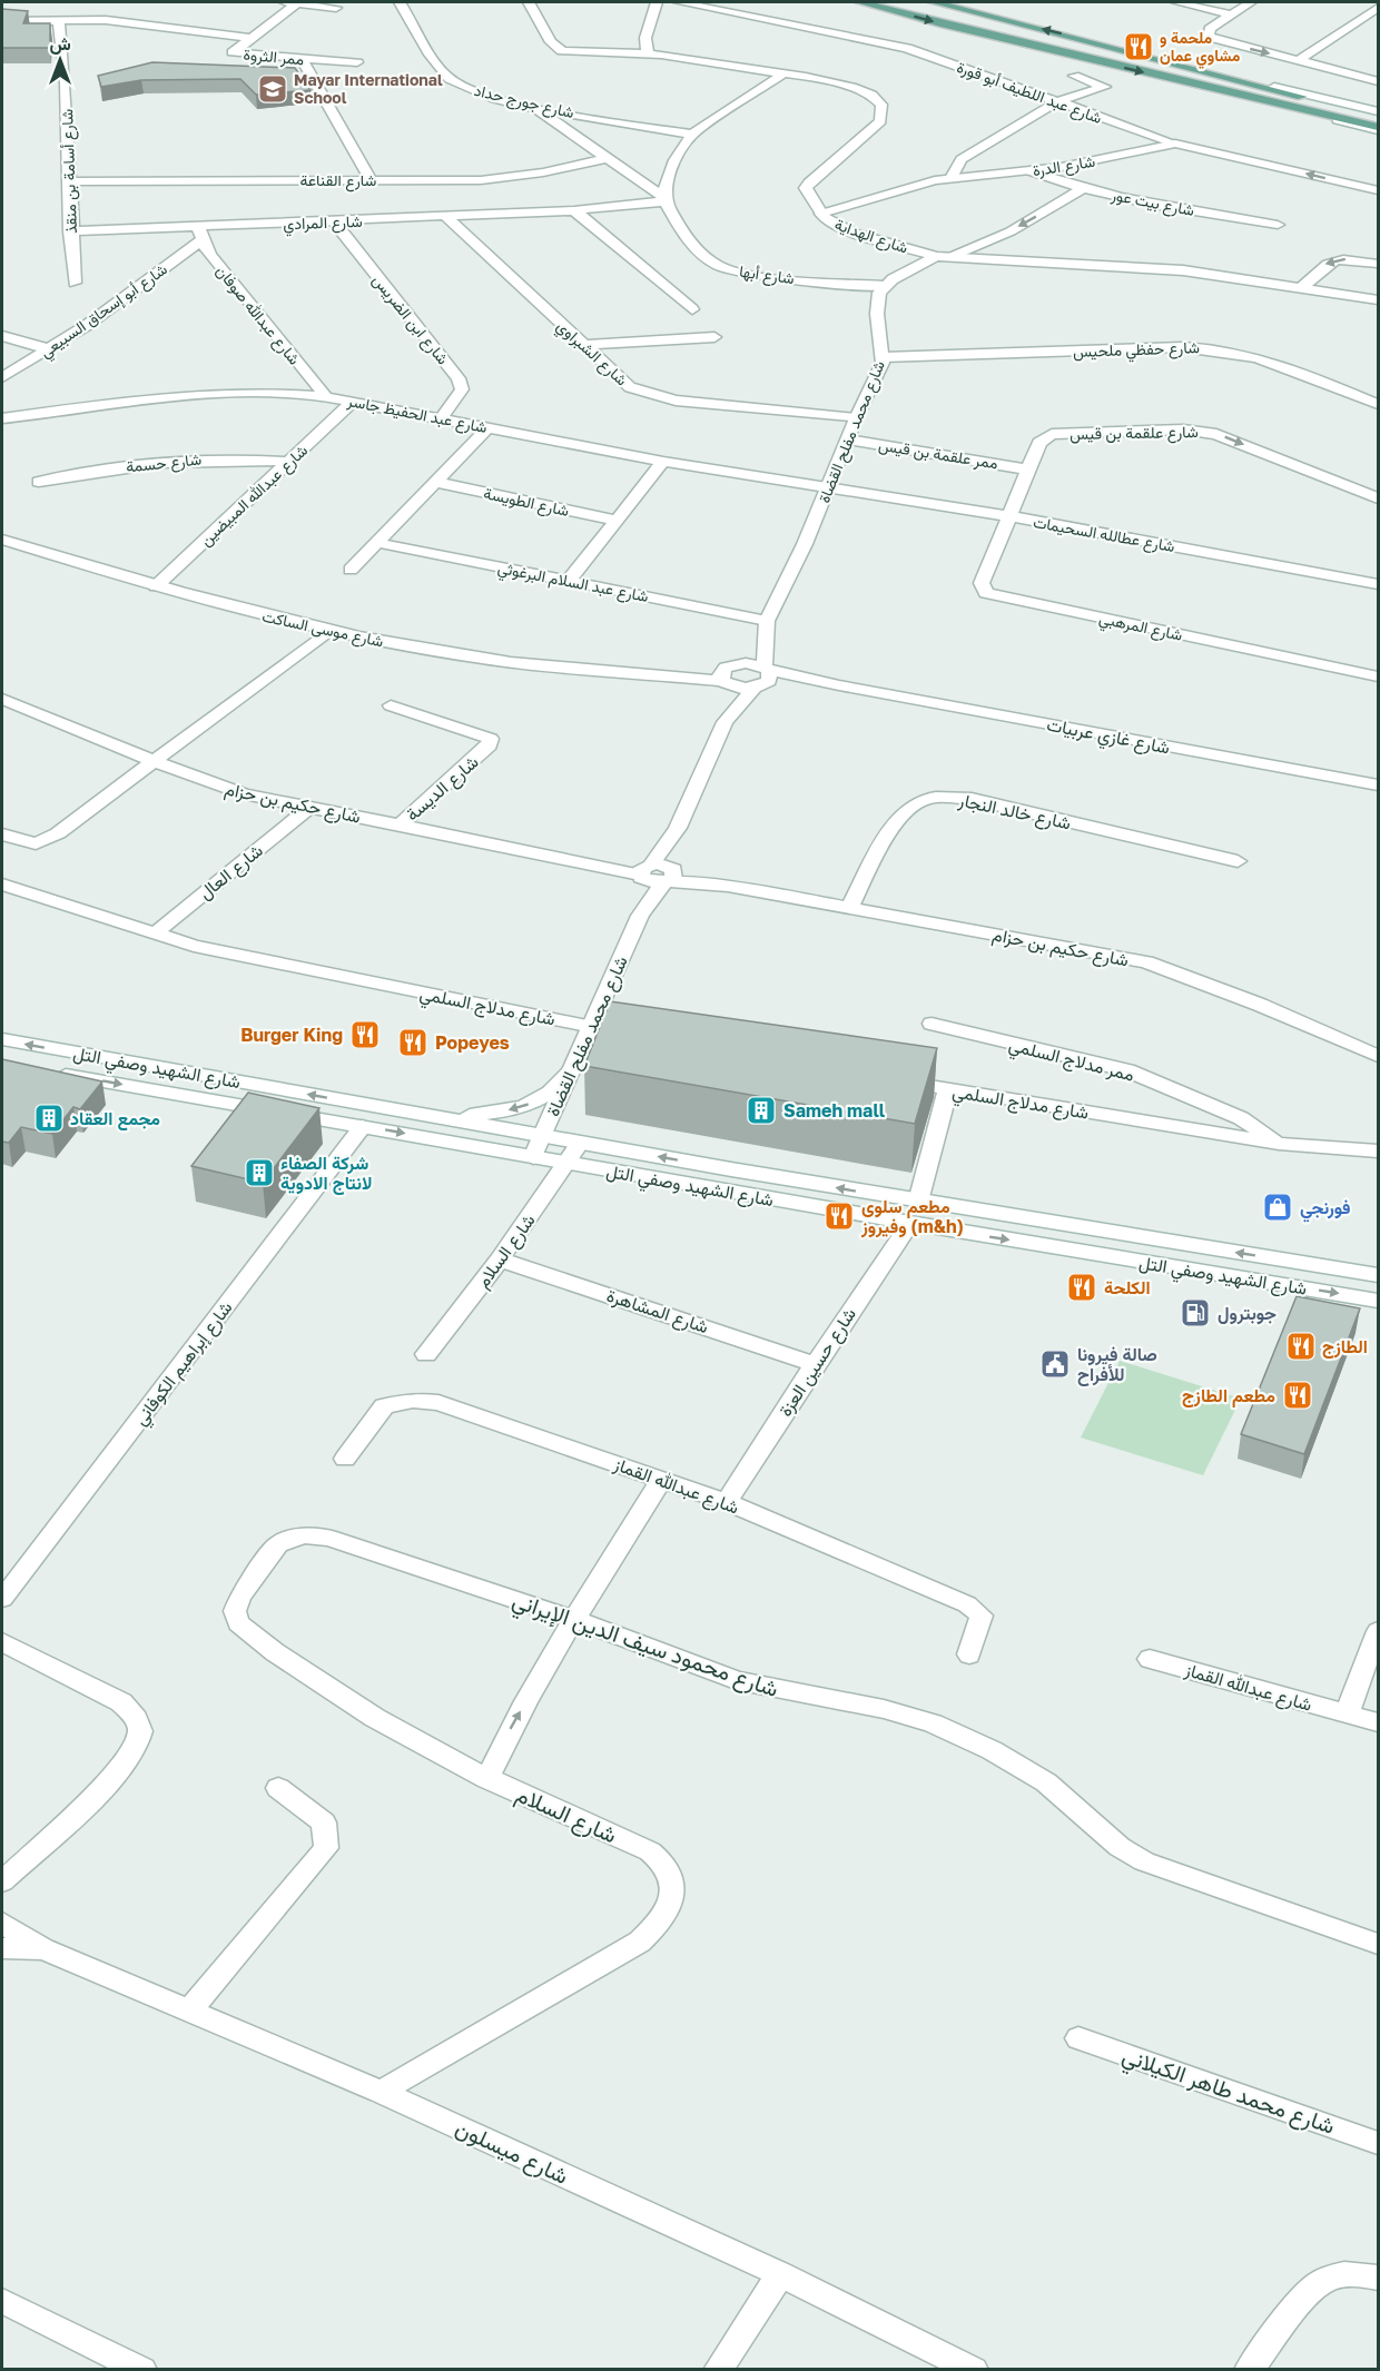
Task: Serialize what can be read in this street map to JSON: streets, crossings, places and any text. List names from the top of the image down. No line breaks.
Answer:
{"streets":{"street":["ممر الثروة","شارع عبد اللطيف أبو قورة","شارع جورج حداد","شارع الدرة","شارع أسامة بن منقذ","شارع القناعة","شارع بيت عور","شارع المرادي","شارع الهداية","شارع أبها","شارع أبو إسحاق السبيعي","شارع عبدالله صوفان","شارع ابن الضريس","شارع حفظي ملحيس","شارع الشبراوي","شارع عبد الحفيظ جاسر","شارع محمد مفلح القضاة","شارع علقمة بن قيس","ممر علقمة بن قيس","شارع حسمة","شارع عبدالله المبيضين","شارع الطويسة","شارع عطالله السحيمات","شارع عبد السلام البرغوثي","شارع المرهبي","شارع موسى الساكت","شارع غازي عربيات","شارع الديسة","شارع حكيم بن حزام","شارع خالد النجار","شارع العال","شارع مدلاج السلمي","ممر مدلاج السلمي","شارع الشهيد وصفي التل","شارع السلام","شارع المشاهرة","شارع حسين العزة","شارع إبراهيم الكوفاني","شارع عبدالله القماز","شارع محمود سيف الدين الإيراني","شارع محمد طاهر الكيلاني","شارع ميسلون"]},"crossings":[["شارع عبد اللطيف أبو قورة","شارع الدرة"],["شارع الدرة","شارع بيت عور"],["شارع الدرة","شارع الهداية"],["شارع أسامة بن منقذ","شارع القناعة"],["شارع أسامة بن منقذ","شارع المرادي"],["شارع المرادي","شارع أبها"],["شارع المرادي","شارع أبو إسحاق السبيعي"],["شارع المرادي","شارع عبدالله صوفان"],["شارع المرادي","شارع ابن الضريس"],["شارع المرادي","شارع الشبراوي"],["شارع أبها","شارع محمد مفلح القضاة"],["شارع أبو إسحاق السبيعي","شارع عبدالله صوفان"],["شارع عبدالله صوفان","شارع عبد الحفيظ جاسر"],["شارع ابن الضريس","شارع عبد الحفيظ جاسر"],["شارع حفظي ملحيس","شارع محمد مفلح القضاة"],["شارع الشبراوي","شارع محمد مفلح القضاة"],["شارع عبد الحفيظ جاسر","شارع محمد مفلح القضاة"],["شارع عبد الحفيظ جاسر","شارع عبدالله المبيضين"],["شارع عبد الحفيظ جاسر","شارع عطالله السحيمات"],["شارع محمد مفلح القضاة","ممر علقمة بن قيس"],["شارع محمد مفلح القضاة","شارع عطالله السحيمات"],["شارع محمد مفلح القضاة","شارع عبد السلام البرغوثي"],["شارع محمد مفلح القضاة","شارع موسى الساكت"],["شارع محمد مفلح القضاة","شارع غازي عربيات"],["شارع محمد مفلح القضاة","شارع حكيم بن حزام"],["شارع محمد مفلح القضاة","شارع مدلاج السلمي"],["شارع محمد مفلح القضاة","شارع الشهيد وصفي التل"],["شارع علقمة بن قيس","ممر علقمة بن قيس"],["شارع علقمة بن قيس","شارع عطالله السحيمات"],["شارع علقمة بن قيس","شارع المرهبي"],["شارع حسمة","شارع عبدالله المبيضين"],["شارع عبدالله المبيضين","شارع موسى الساكت"],["شارع عطالله السحيمات","شارع المرهبي"],["شارع الديسة","شارع حكيم بن حزام"],["شارع حكيم بن حزام","شارع خالد النجار"],["شارع حكيم بن حزام","شارع العال"],["شارع العال","شارع مدلاج السلمي"],["شارع مدلاج السلمي","ممر مدلاج السلمي"],["شارع الشهيد وصفي التل","شارع السلام"],["شارع الشهيد وصفي التل","شارع حسين العزة"],["شارع الشهيد وصفي التل","شارع إبراهيم الكوفاني"],["شارع السلام","شارع المشاهرة"],["شارع السلام","شارع محمود سيف الدين الإيراني"],["شارع السلام","شارع ميسلون"],["شارع المشاهرة","شارع حسين العزة"],["شارع حسين العزة","شارع عبدالله القماز"]],"one_way":["شارع علقمة بن قيس"],"places":{"restaurant":["ملحمة و مشاوي عمان","Burger King","Popeyes","مطعم سلوى وفيروز (m&h)","الكلحة","الطازج","مطعم الطازج"],"school or university":["Mayar International School"],"building":["Sameh mall","مجمع العقاد","شركة الصفاء لانتاج الادوية"],"shop":["فورنجي"],"fuel station":["جوبترول"],"public building":["صالة فيرونا للأفراح"]},"north":"top"}
